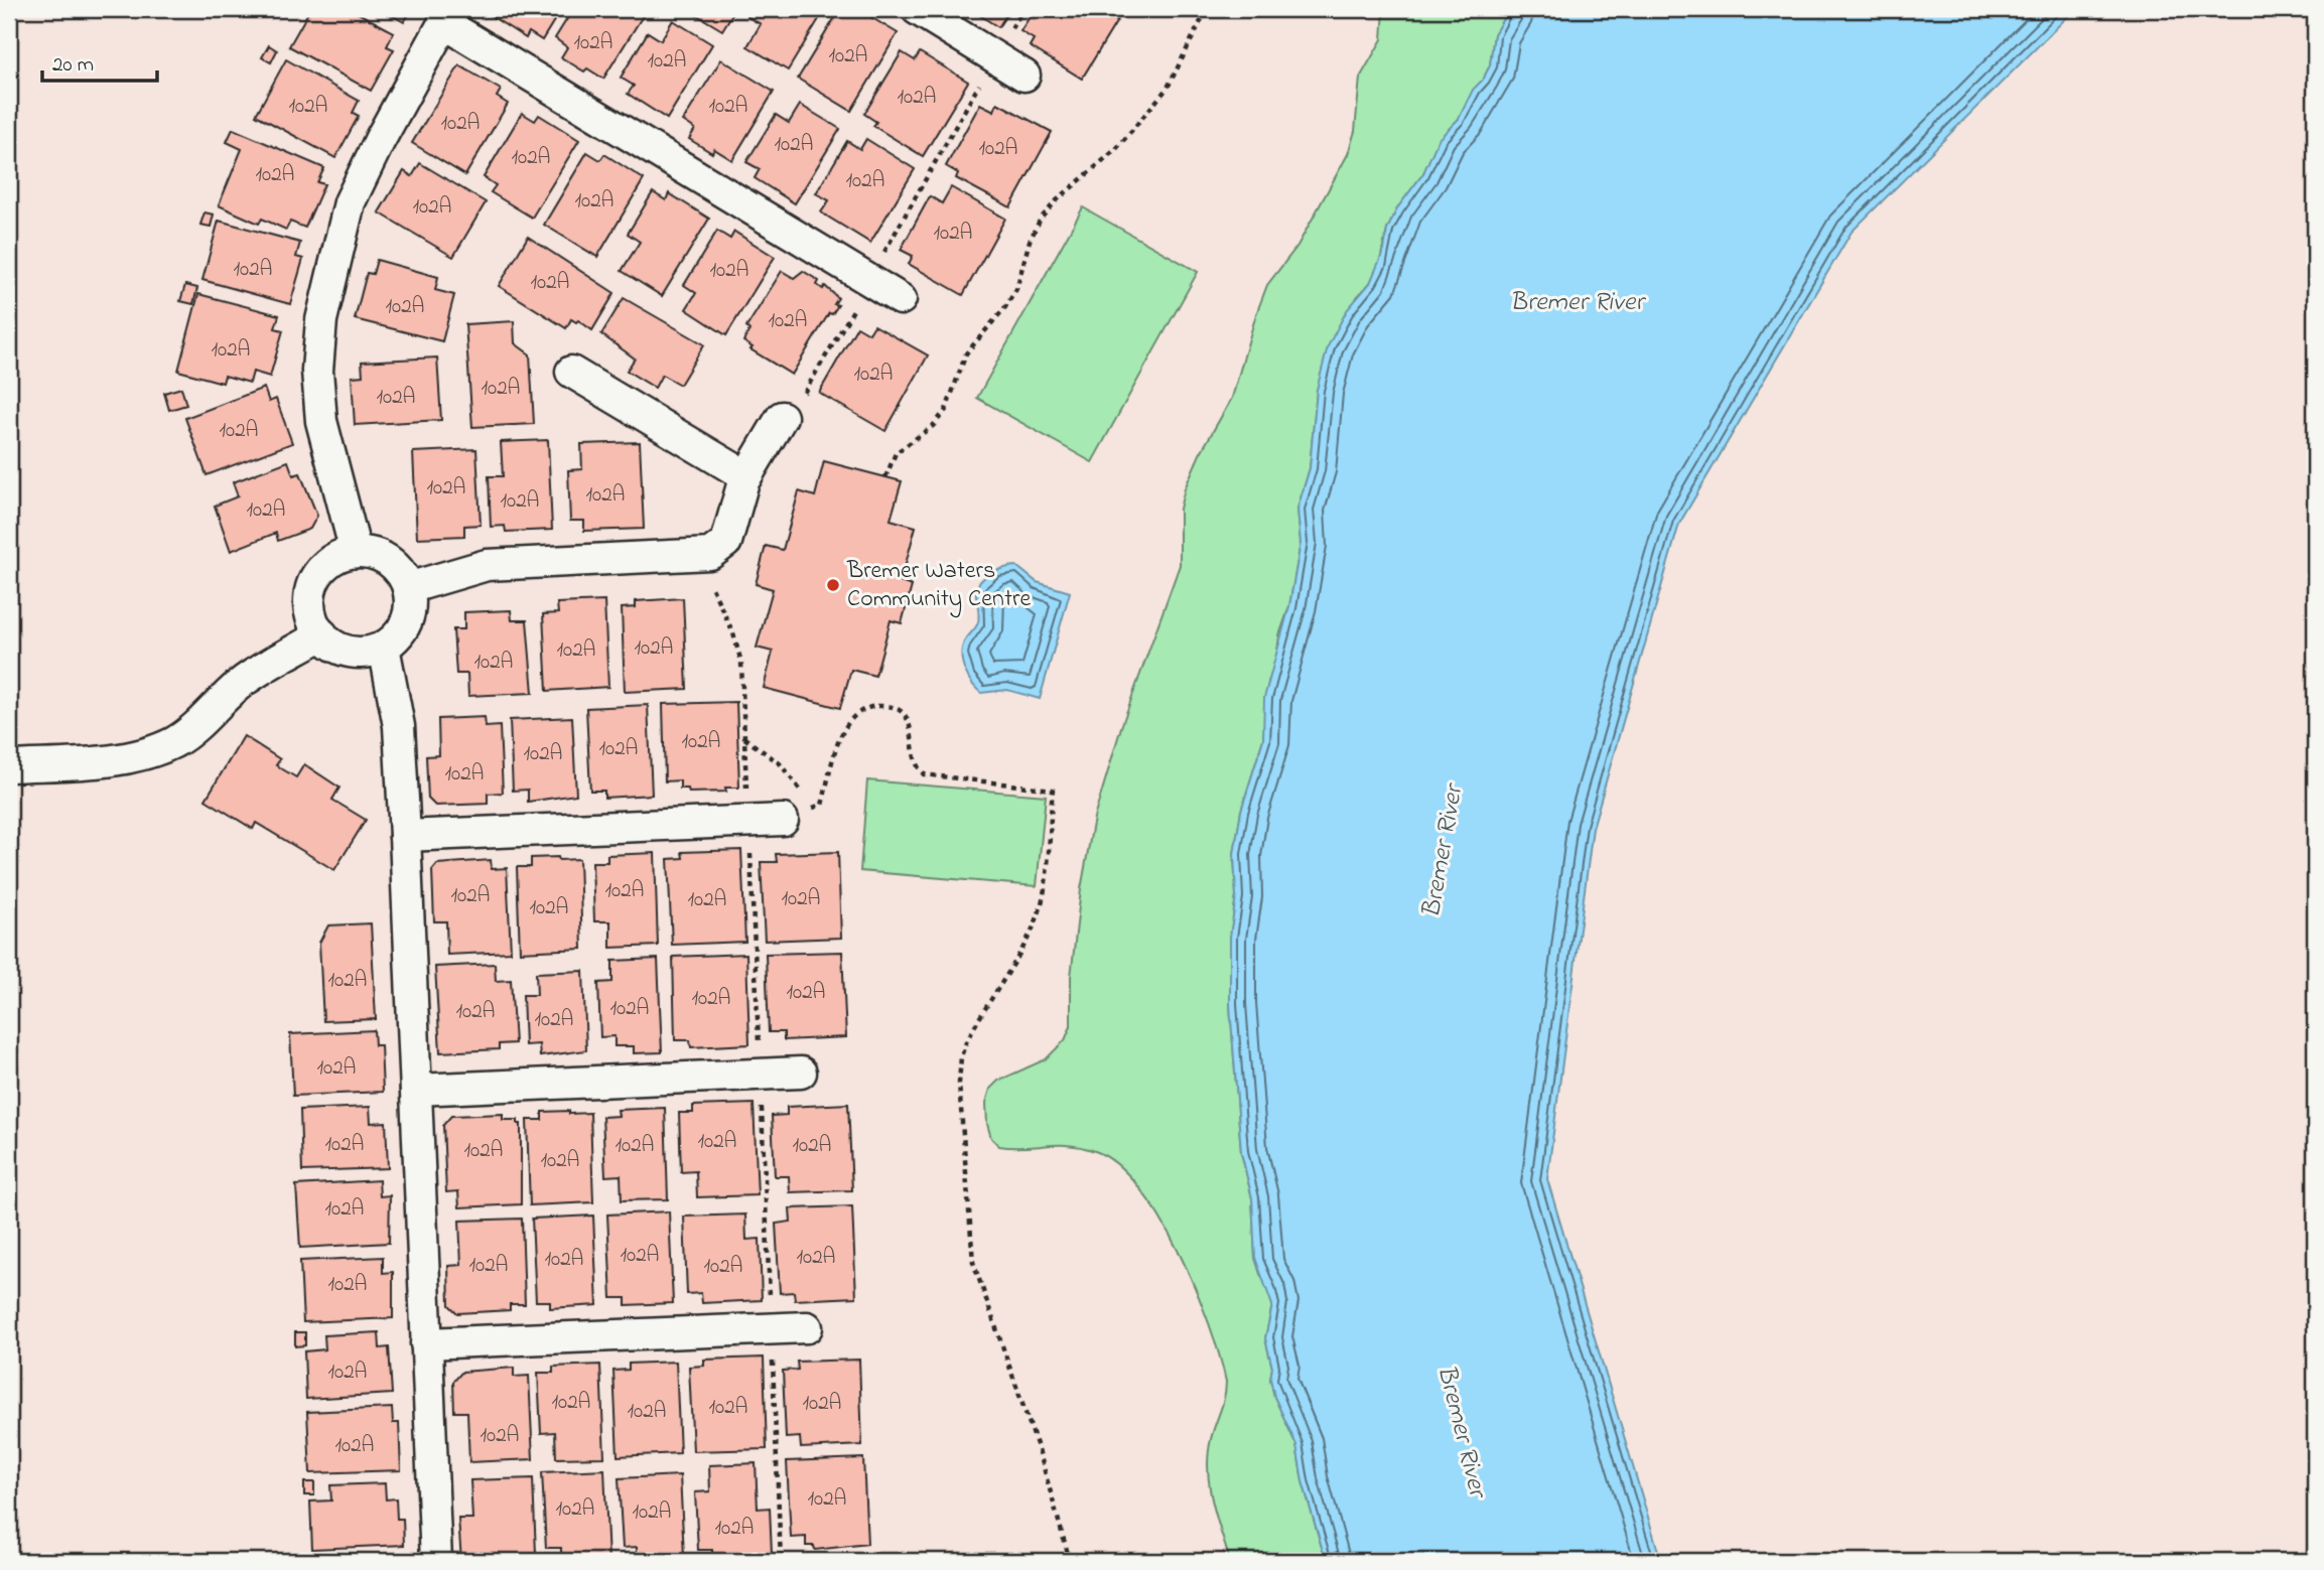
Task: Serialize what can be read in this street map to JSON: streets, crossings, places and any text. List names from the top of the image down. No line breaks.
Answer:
{"water":["Bremer River"],"places":["Bremer Waters Community Centre"],"house_numbers":["102A","102A","102A","102A","102A","102A","102A","102A","102A","102A","102A","102A","102A","102A","102A","102A","102A","102A","102A","102A","102A","102A","102A","102A","102A","102A","102A","102A","102A","102A","102A","102A","102A","102A","102A","102A","102A","102A","102A","102A","102A","102A","102A","102A","102A","102A","102A","102A","102A","102A","102A","102A","102A","102A","102A","102A","102A","102A","102A","102A","102A","102A","102A","102A","102A","102A","102A","102A","102A","102A","102A","102A"],"scale_bar":"20 m"}
